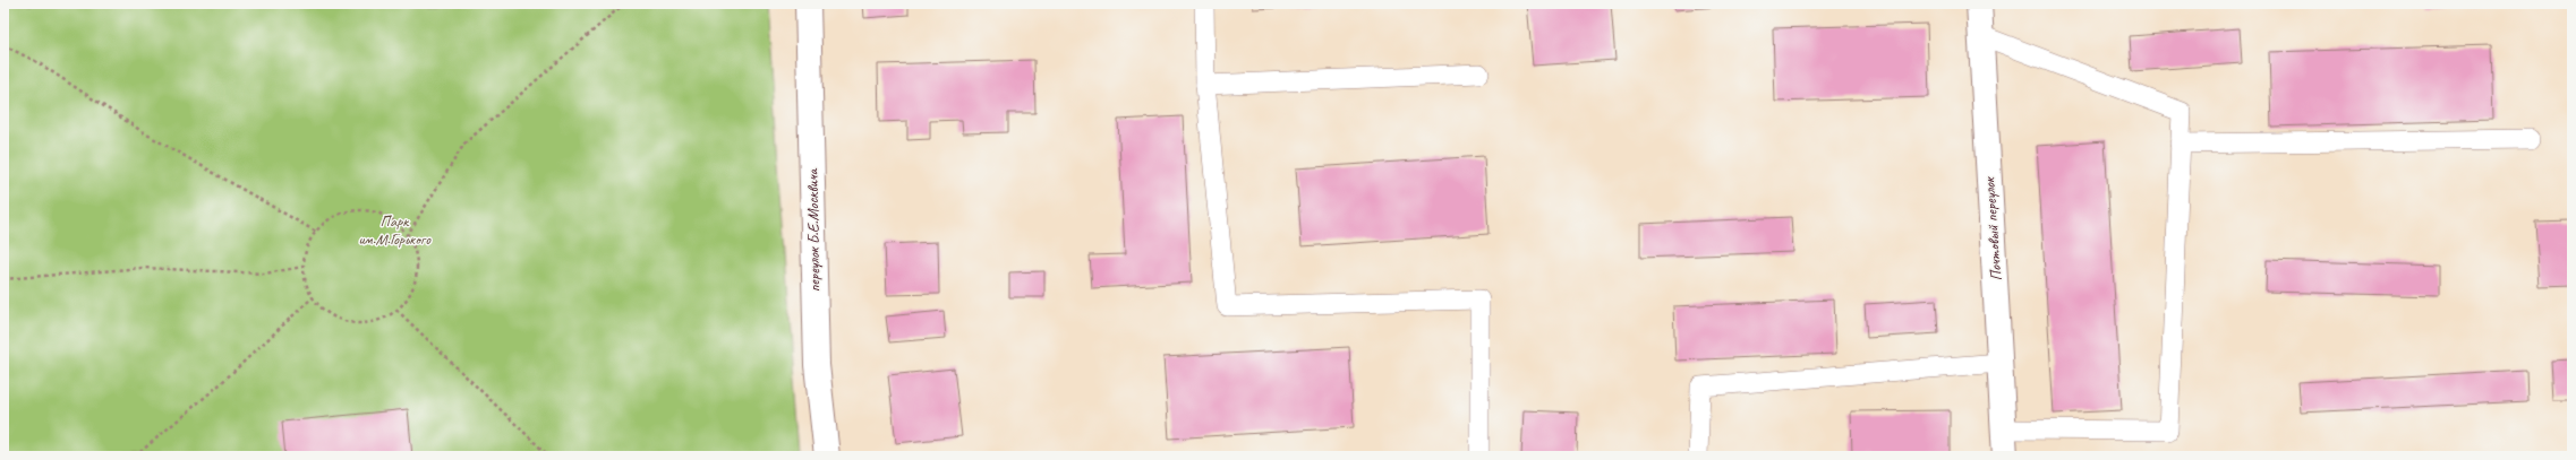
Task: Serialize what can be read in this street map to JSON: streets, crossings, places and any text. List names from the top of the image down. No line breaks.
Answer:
{"streets":{"street":["Почтовый переулок","переулок Б.Е.Москвича"]},"parks":["Парк им.М.Горького"]}
